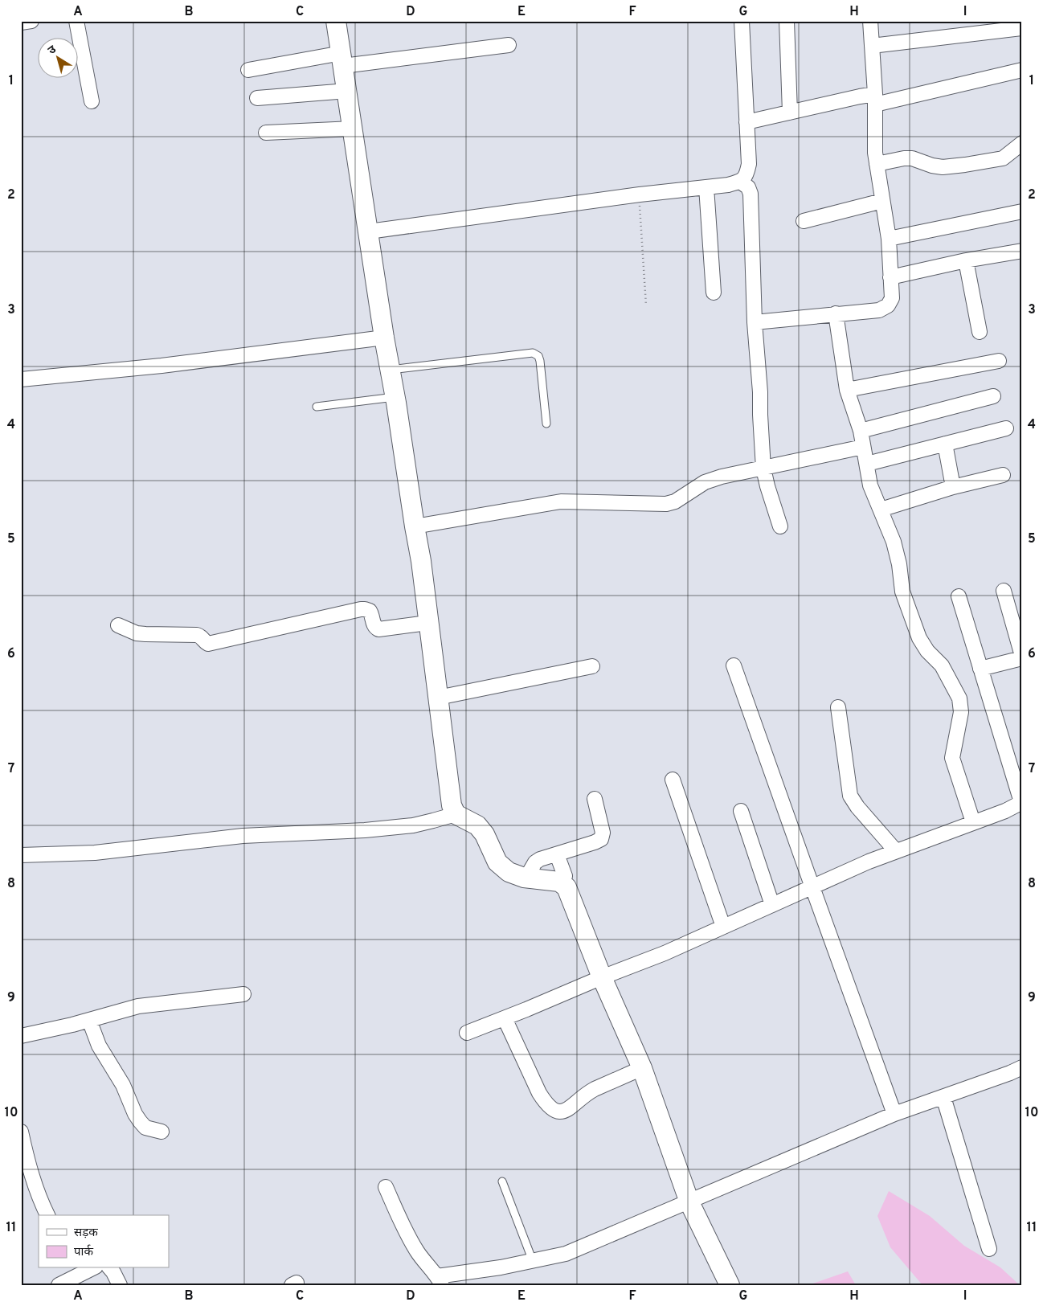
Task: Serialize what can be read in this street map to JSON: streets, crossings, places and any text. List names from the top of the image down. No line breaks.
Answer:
{"legend":["सड़क","पार्क"],"north":"top left","grid":{"columns":["A","B","C","D","E","F","G","H","I"],"rows":["1","2","3","4","5","6","7","8","9","10","11"]}}
